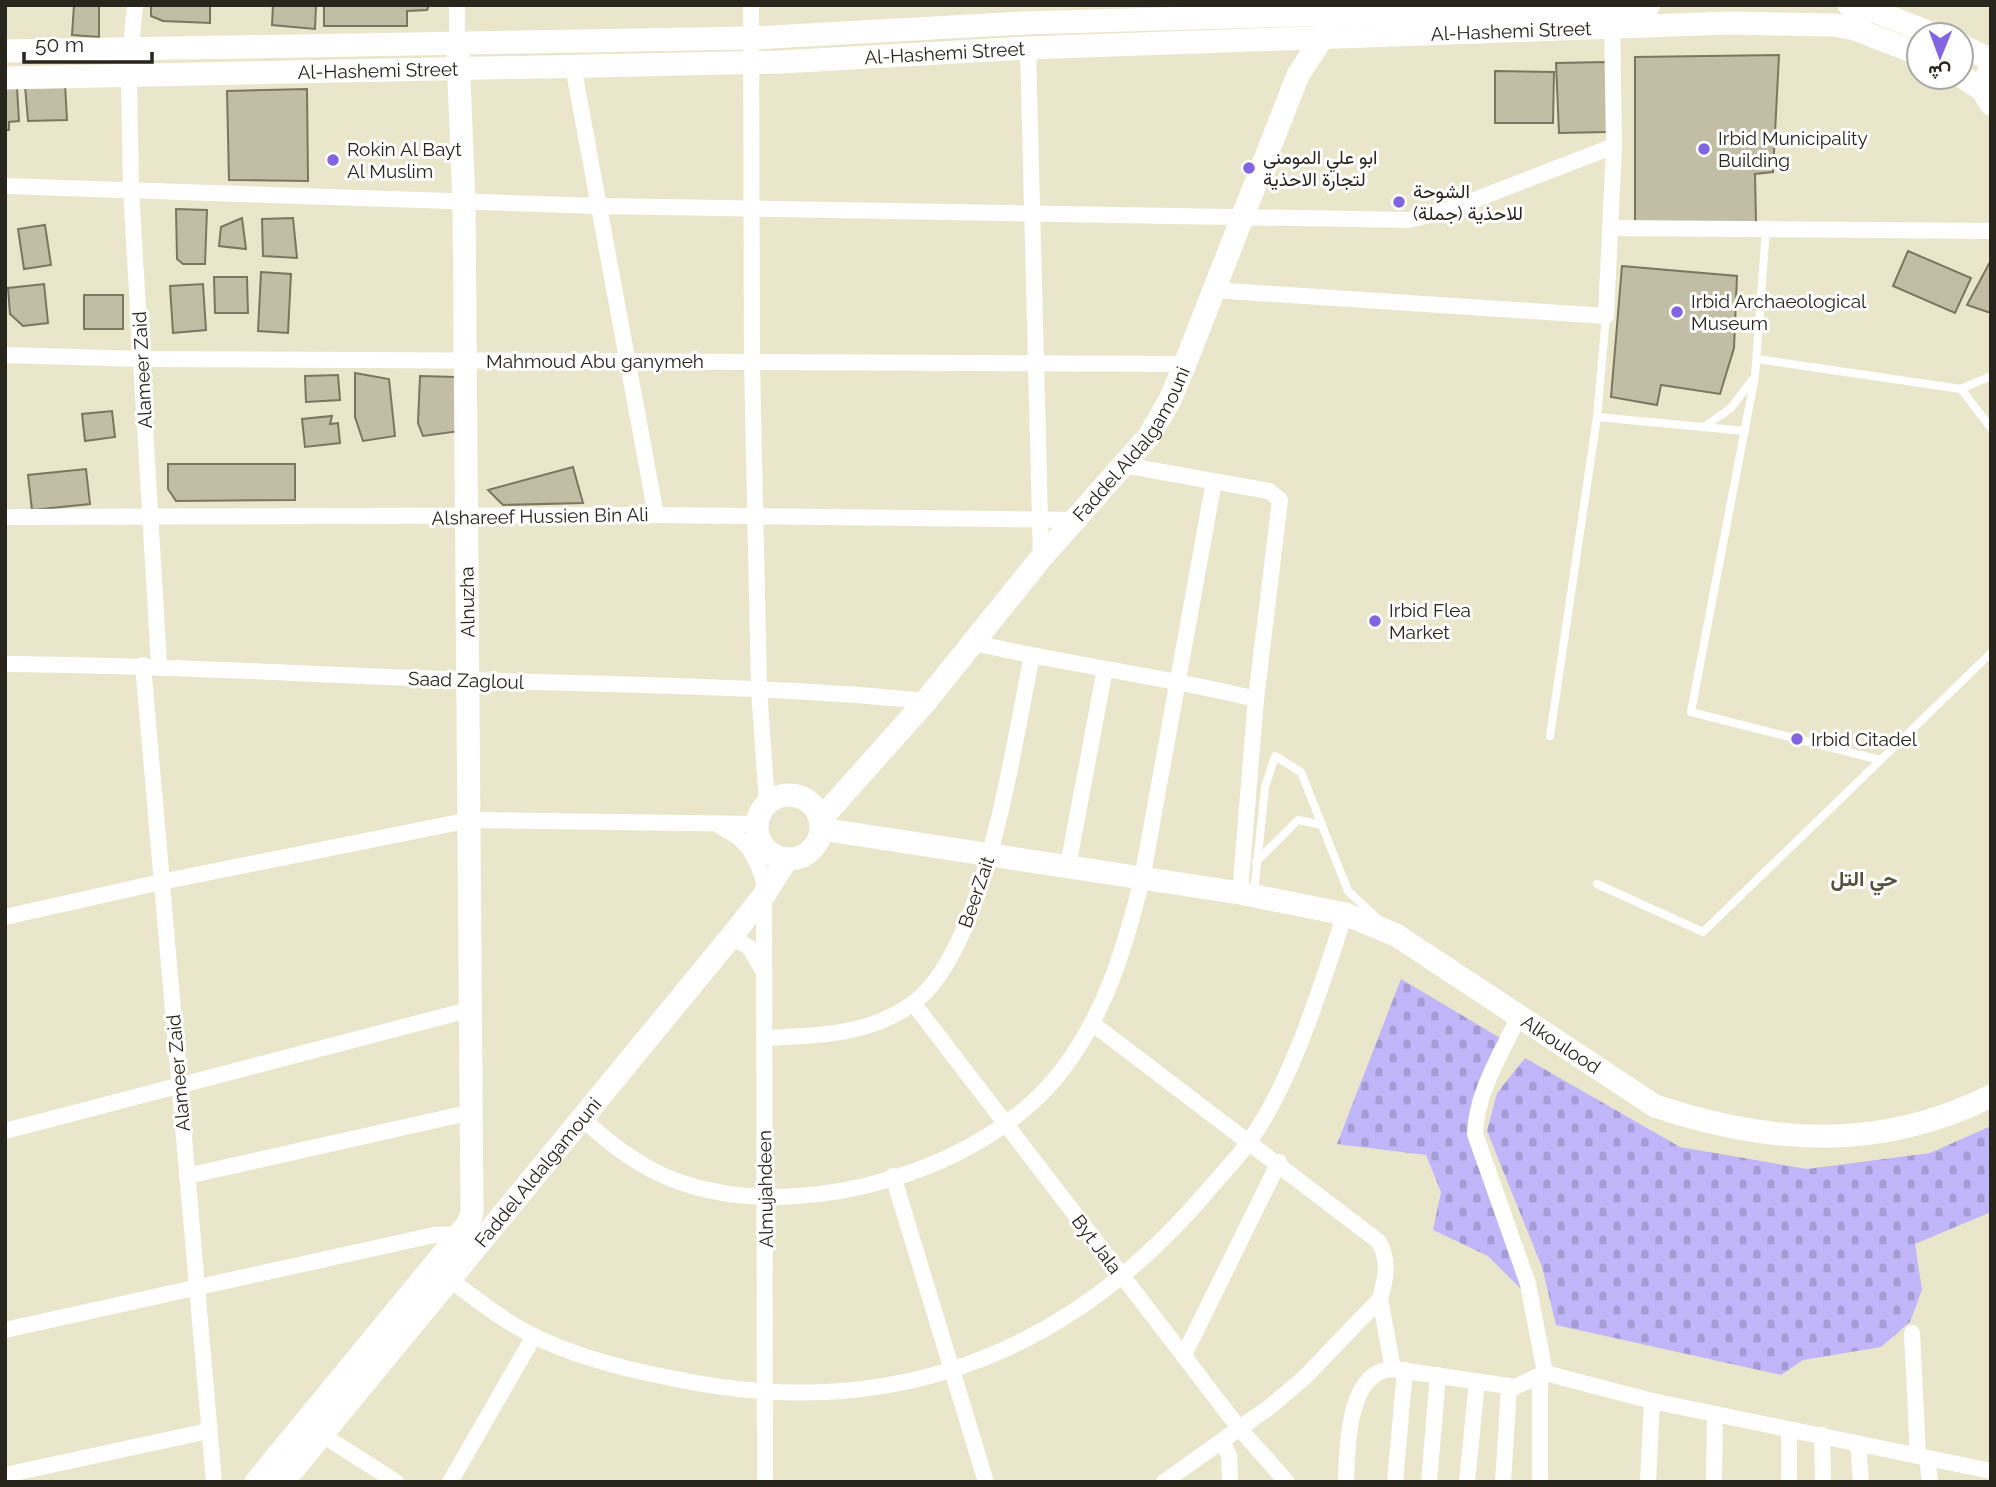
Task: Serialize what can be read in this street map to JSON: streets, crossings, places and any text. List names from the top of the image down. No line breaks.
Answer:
{"streets":{"main road":["Al-Hashemi Street","Faddel Aldalgamouni","Alnuzha","Alkoulood"],"street":["Mahmoud Abu ganymeh","Alameer Zaid","Alshareef Hussien Bin Ali","Saad Zagloul","BeerZait","Almujahdeen","Byt Jala"]},"crossings":[["Al-Hashemi Street","Alameer Zaid"],["Al-Hashemi Street","Faddel Aldalgamouni"],["Al-Hashemi Street","Alnuzha"],["Mahmoud Abu ganymeh","Alameer Zaid"],["Mahmoud Abu ganymeh","Faddel Aldalgamouni"],["Mahmoud Abu ganymeh","Alnuzha"],["Alameer Zaid","Alshareef Hussien Bin Ali"],["Alameer Zaid","Saad Zagloul"],["Faddel Aldalgamouni","Alshareef Hussien Bin Ali"],["Faddel Aldalgamouni","Saad Zagloul"],["Faddel Aldalgamouni","Alkoulood"],["Faddel Aldalgamouni","Almujahdeen"],["Alshareef Hussien Bin Ali","Alnuzha"],["Alnuzha","Saad Zagloul"],["BeerZait","Alkoulood"],["BeerZait","Almujahdeen"],["BeerZait","Byt Jala"]],"districts":["حي التل"],"places":["Irbid Municipality Building","Rokin Al Bayt Al Muslim","ابو علي المومني لتجارة الاحذية","الشوحة للاحذية (جملة)","Irbid Archaeological Museum","Irbid Flea Market","Irbid Citadel"],"scale_bar":"50 m","north":"bottom"}
